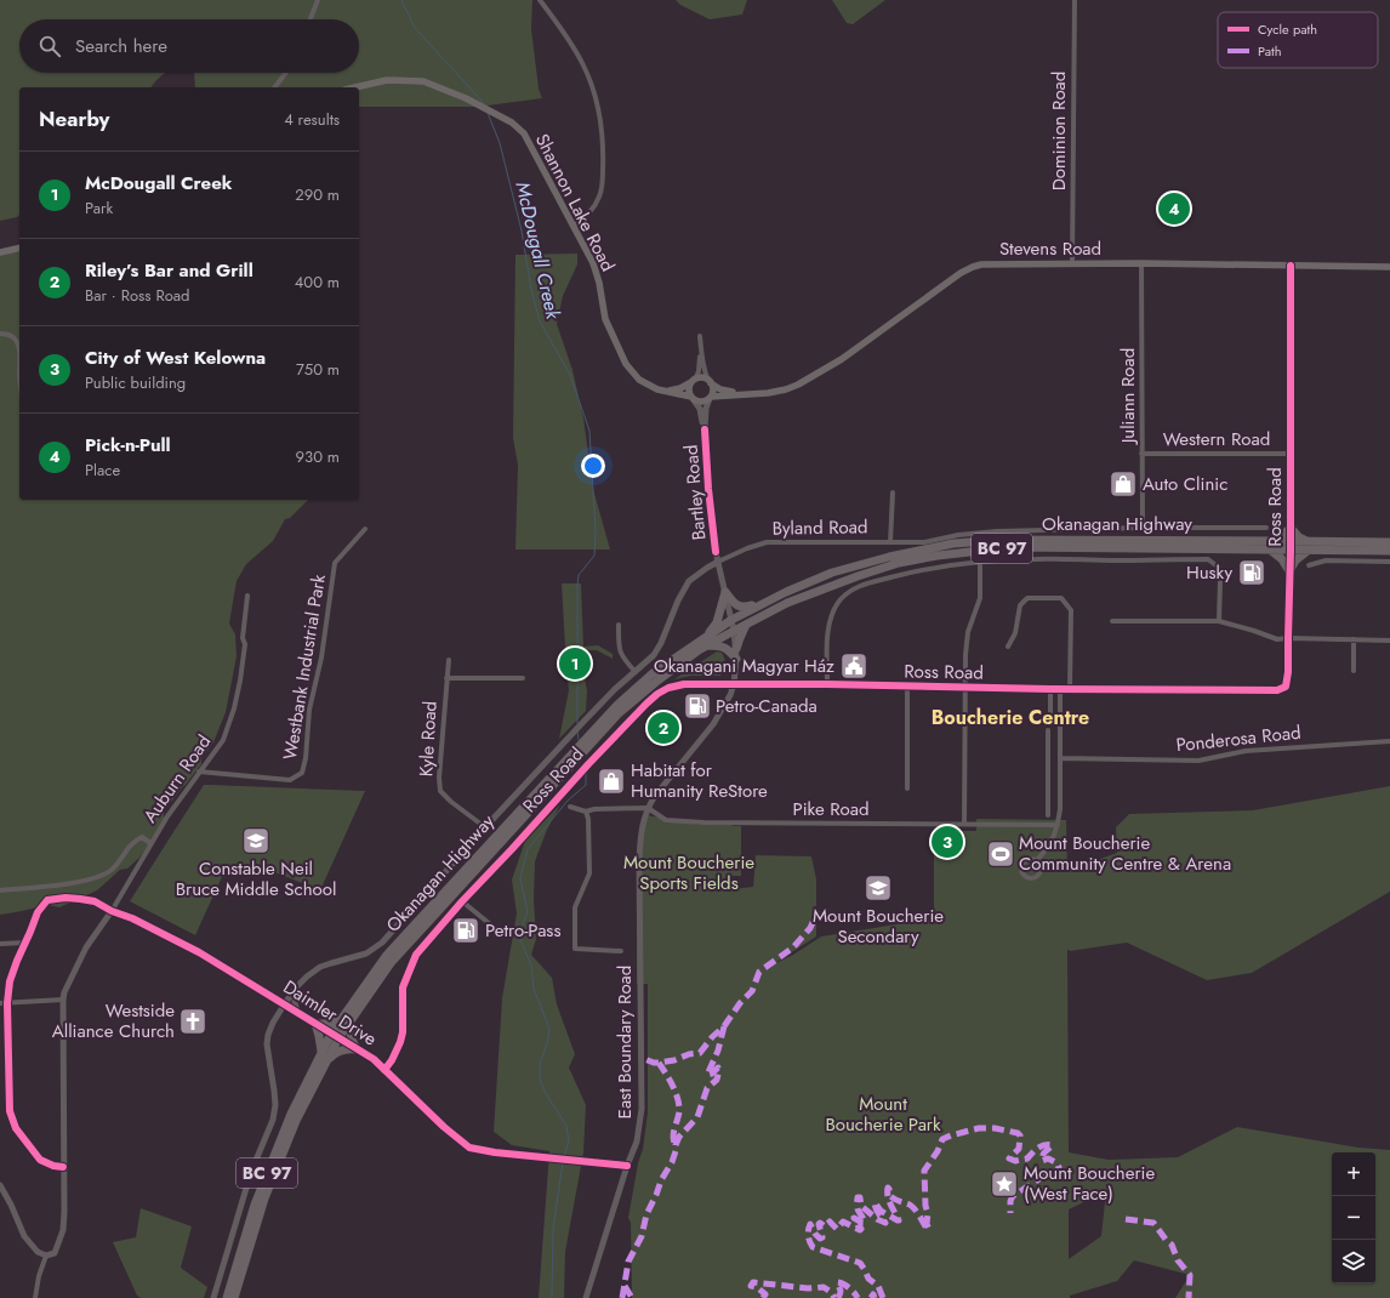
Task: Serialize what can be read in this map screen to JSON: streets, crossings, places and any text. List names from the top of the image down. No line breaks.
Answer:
{"streets":{"highway":["Okanagan Highway","BC 97"],"main road":["Shannon Lake Road","Stevens Road"],"street":["Dominion Road","Juliann Road","Western Road","Bartley Road","Ross Road","Byland Road","Westbank Industrial Park","Kyle Road","Ponderosa Road","Auburn Road","Pike Road","Daimler Drive","East Boundary Road"]},"crossings":[["Dominion Road","Stevens Road"],["Shannon Lake Road","Stevens Road"],["Shannon Lake Road","Bartley Road"],["Stevens Road","Juliann Road"],["Stevens Road","Bartley Road"],["Stevens Road","Ross Road"],["Juliann Road","Western Road"],["Juliann Road","Byland Road"],["Western Road","Ross Road"],["Bartley Road","Ross Road"],["Bartley Road","Okanagan Highway"],["Bartley Road","Byland Road"],["Bartley Road","Pike Road"],["Bartley Road","East Boundary Road"],["Ross Road","Okanagan Highway"],["Ross Road","Daimler Drive"],["Okanagan Highway","Daimler Drive"],["Byland Road","Kyle Road"],["Byland Road","Daimler Drive"],["Westbank Industrial Park","Auburn Road"],["Auburn Road","Daimler Drive"],["Pike Road","East Boundary Road"],["Daimler Drive","East Boundary Road"]],"districts":["Boucherie Centre"],"water":["McDougall Creek"],"parks":["Mount Boucherie Sports Fields","Mount Boucherie Park"],"places":{"shop":["Auto Clinic","Habitat for Humanity ReStore"],"fuel station":["Husky","Petro-Canada","Petro-Pass"],"public building":["Okanagani Magyar Ház"],"school or university":["Constable Neil Bruce Middle School","Mount Boucherie Secondary"],"sports":["Mount Boucherie Community Centre & Arena"],"church":["Westside Alliance Church"],"place":["Mount Boucherie (West Face)"]},"legend":["Cycle path","Path"],"page":{"search":"Search here","heading":["Nearby","4 results"],"list":[{"mark":"1","name":"McDougall Creek","note":"Park","value":"290 m"},{"mark":"2","name":"Riley’s Bar and Grill","note":"Bar · Ross Road","value":"400 m"},{"mark":"3","name":"City of West Kelowna","note":"Public building","value":"750 m"},{"mark":"4","name":"Pick-n-Pull","note":"Place","value":"930 m"}],"pins":["4","1","2","3"],"map_buttons":["+","−"]}}
